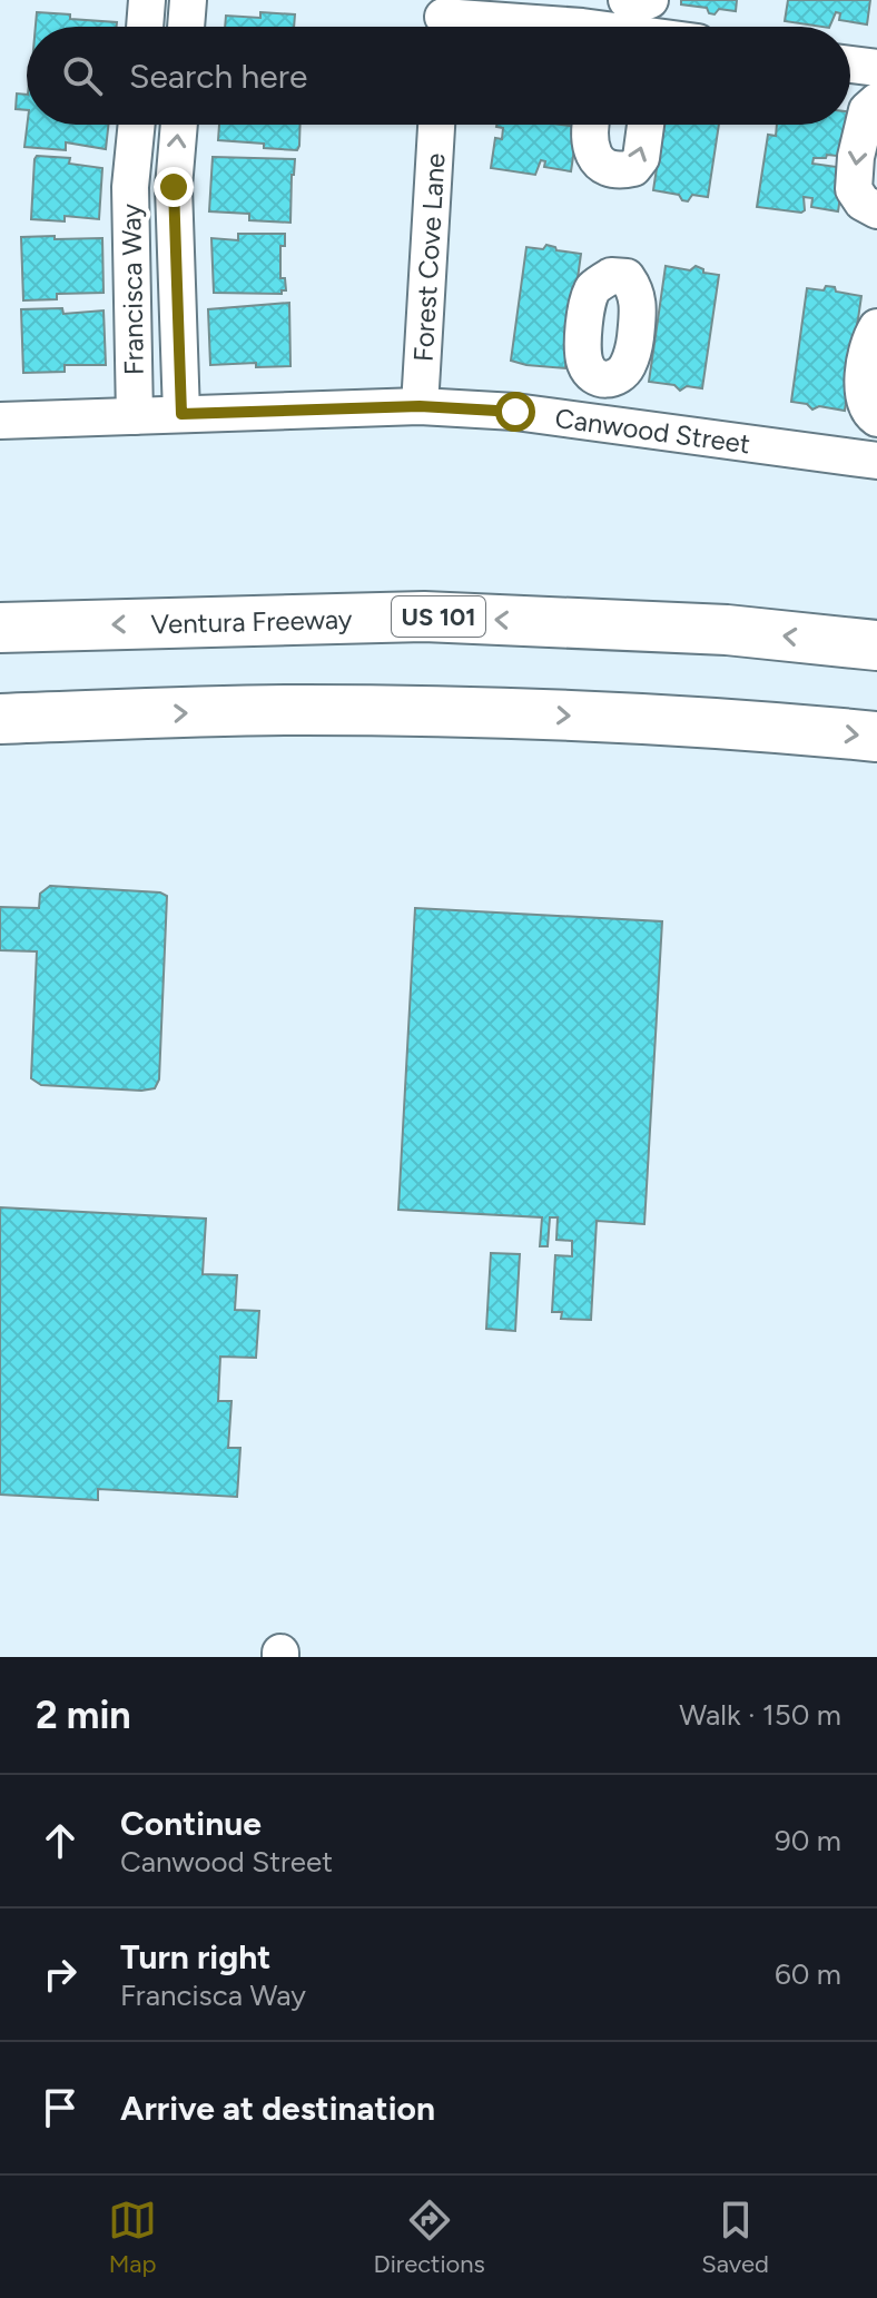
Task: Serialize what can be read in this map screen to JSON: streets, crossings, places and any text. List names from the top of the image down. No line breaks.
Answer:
{"streets":{"highway":["US 101","Ventura Freeway"],"street":["Forest Cove Lane","Francisca Way","Canwood Street"]},"crossings":[["Forest Cove Lane","Canwood Street"],["Francisca Way","Canwood Street"]],"page":{"search":"Search here","heading":["2 min","Walk · 150 m"],"list":[["Continue","Canwood Street","90 m"],["Turn right","Francisca Way","60 m"],"Arrive at destination"],"nav":["Map","Directions","Saved"]}}
